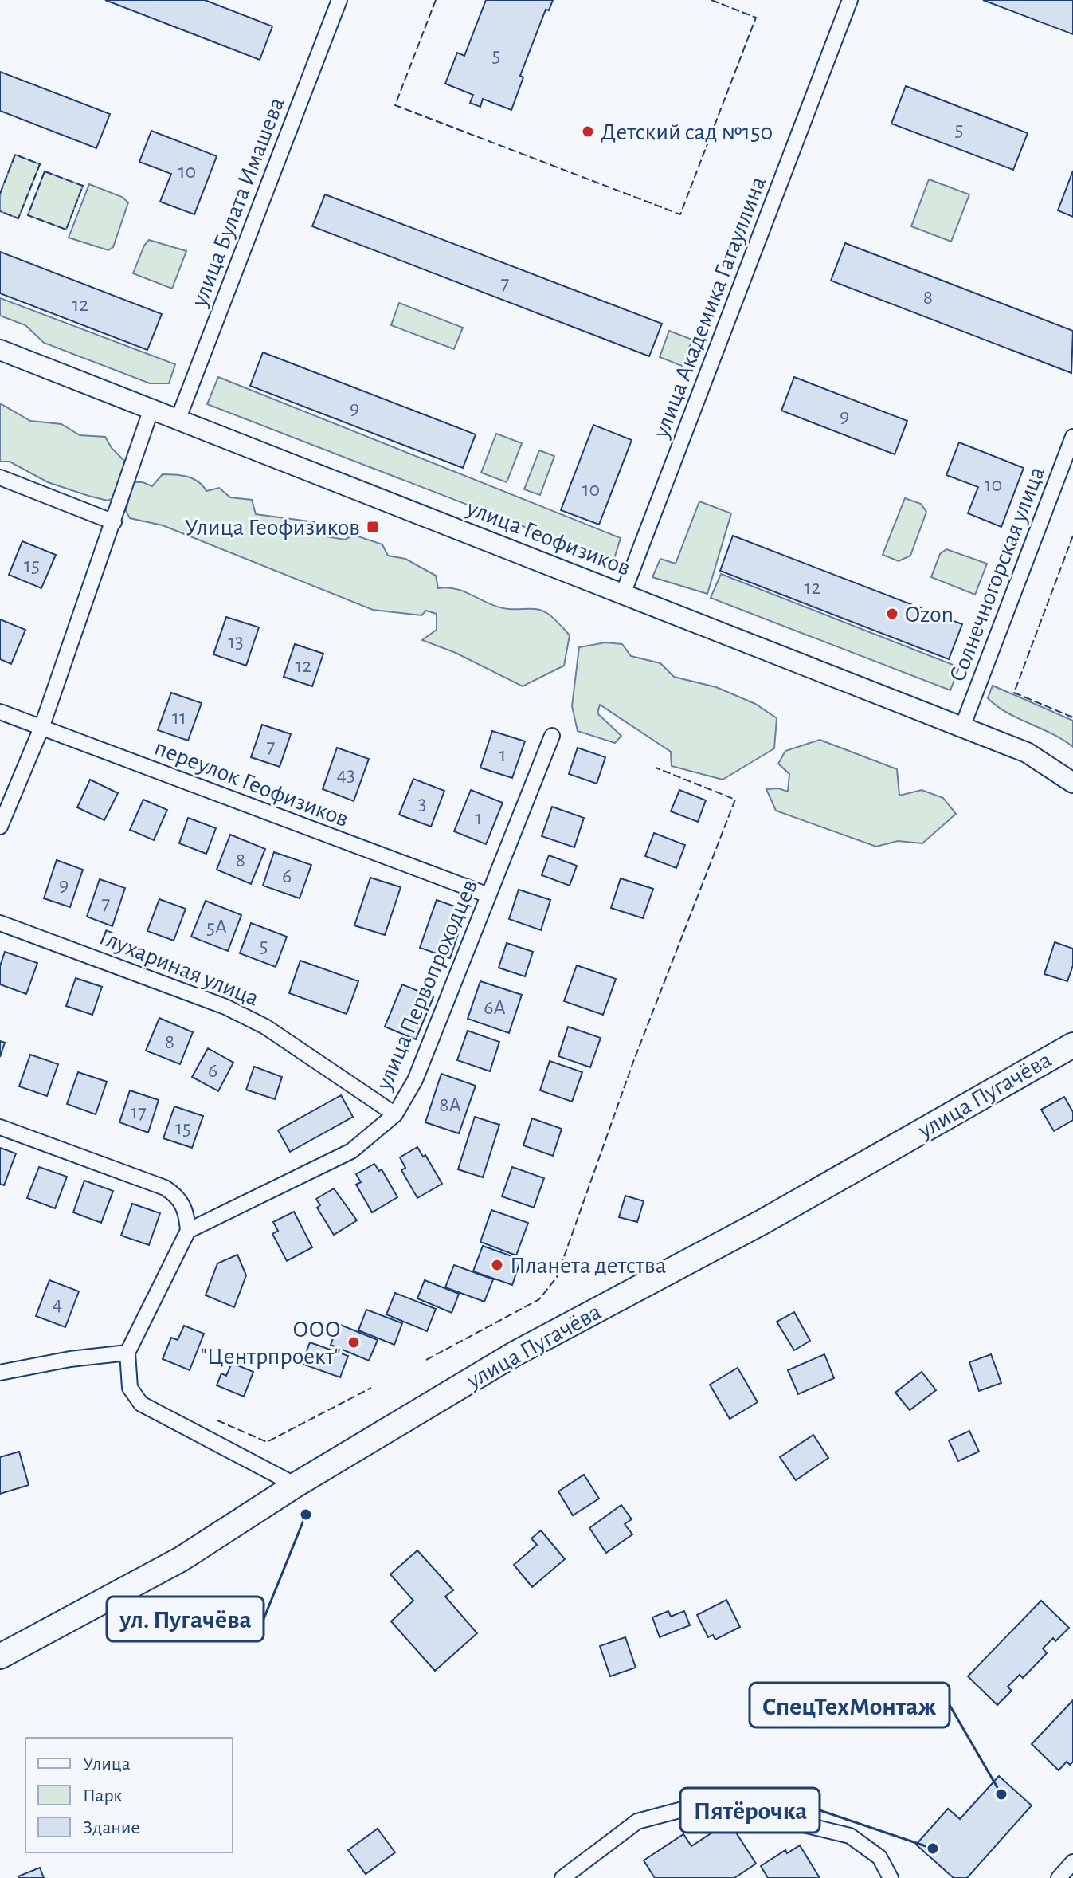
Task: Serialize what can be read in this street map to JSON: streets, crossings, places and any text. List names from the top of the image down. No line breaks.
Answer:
{"streets":{"main road":["улица Пугачёва"],"street":["улица Булата Имашева","улица Академика Гатауллина","улица Геофизиков","Солнечногорская улица","переулок Геофизиков","Глухариная улица","улица Первопроходцев"]},"crossings":[["улица Булата Имашева","улица Геофизиков"],["улица Академика Гатауллина","улица Геофизиков"],["улица Геофизиков","Солнечногорская улица"],["переулок Геофизиков","улица Первопроходцев"],["Глухариная улица","улица Первопроходцев"]],"places":{"other":["Детский сад №150","Ozon","Планета детства","ООО \"Центрпроект\"","ул. Пугачёва","СпецТехМонтаж","Пятёрочка"],"transit":["Улица Геофизиков"]},"house_numbers":["5","5","10","7","8","12","9","9","10","10","15","12","13","12","11","7","1","43","3","1","8","6","9","7","5А","5","6А","8","6","8А","17","15","4"],"legend":["Улица","Парк","Здание"]}
